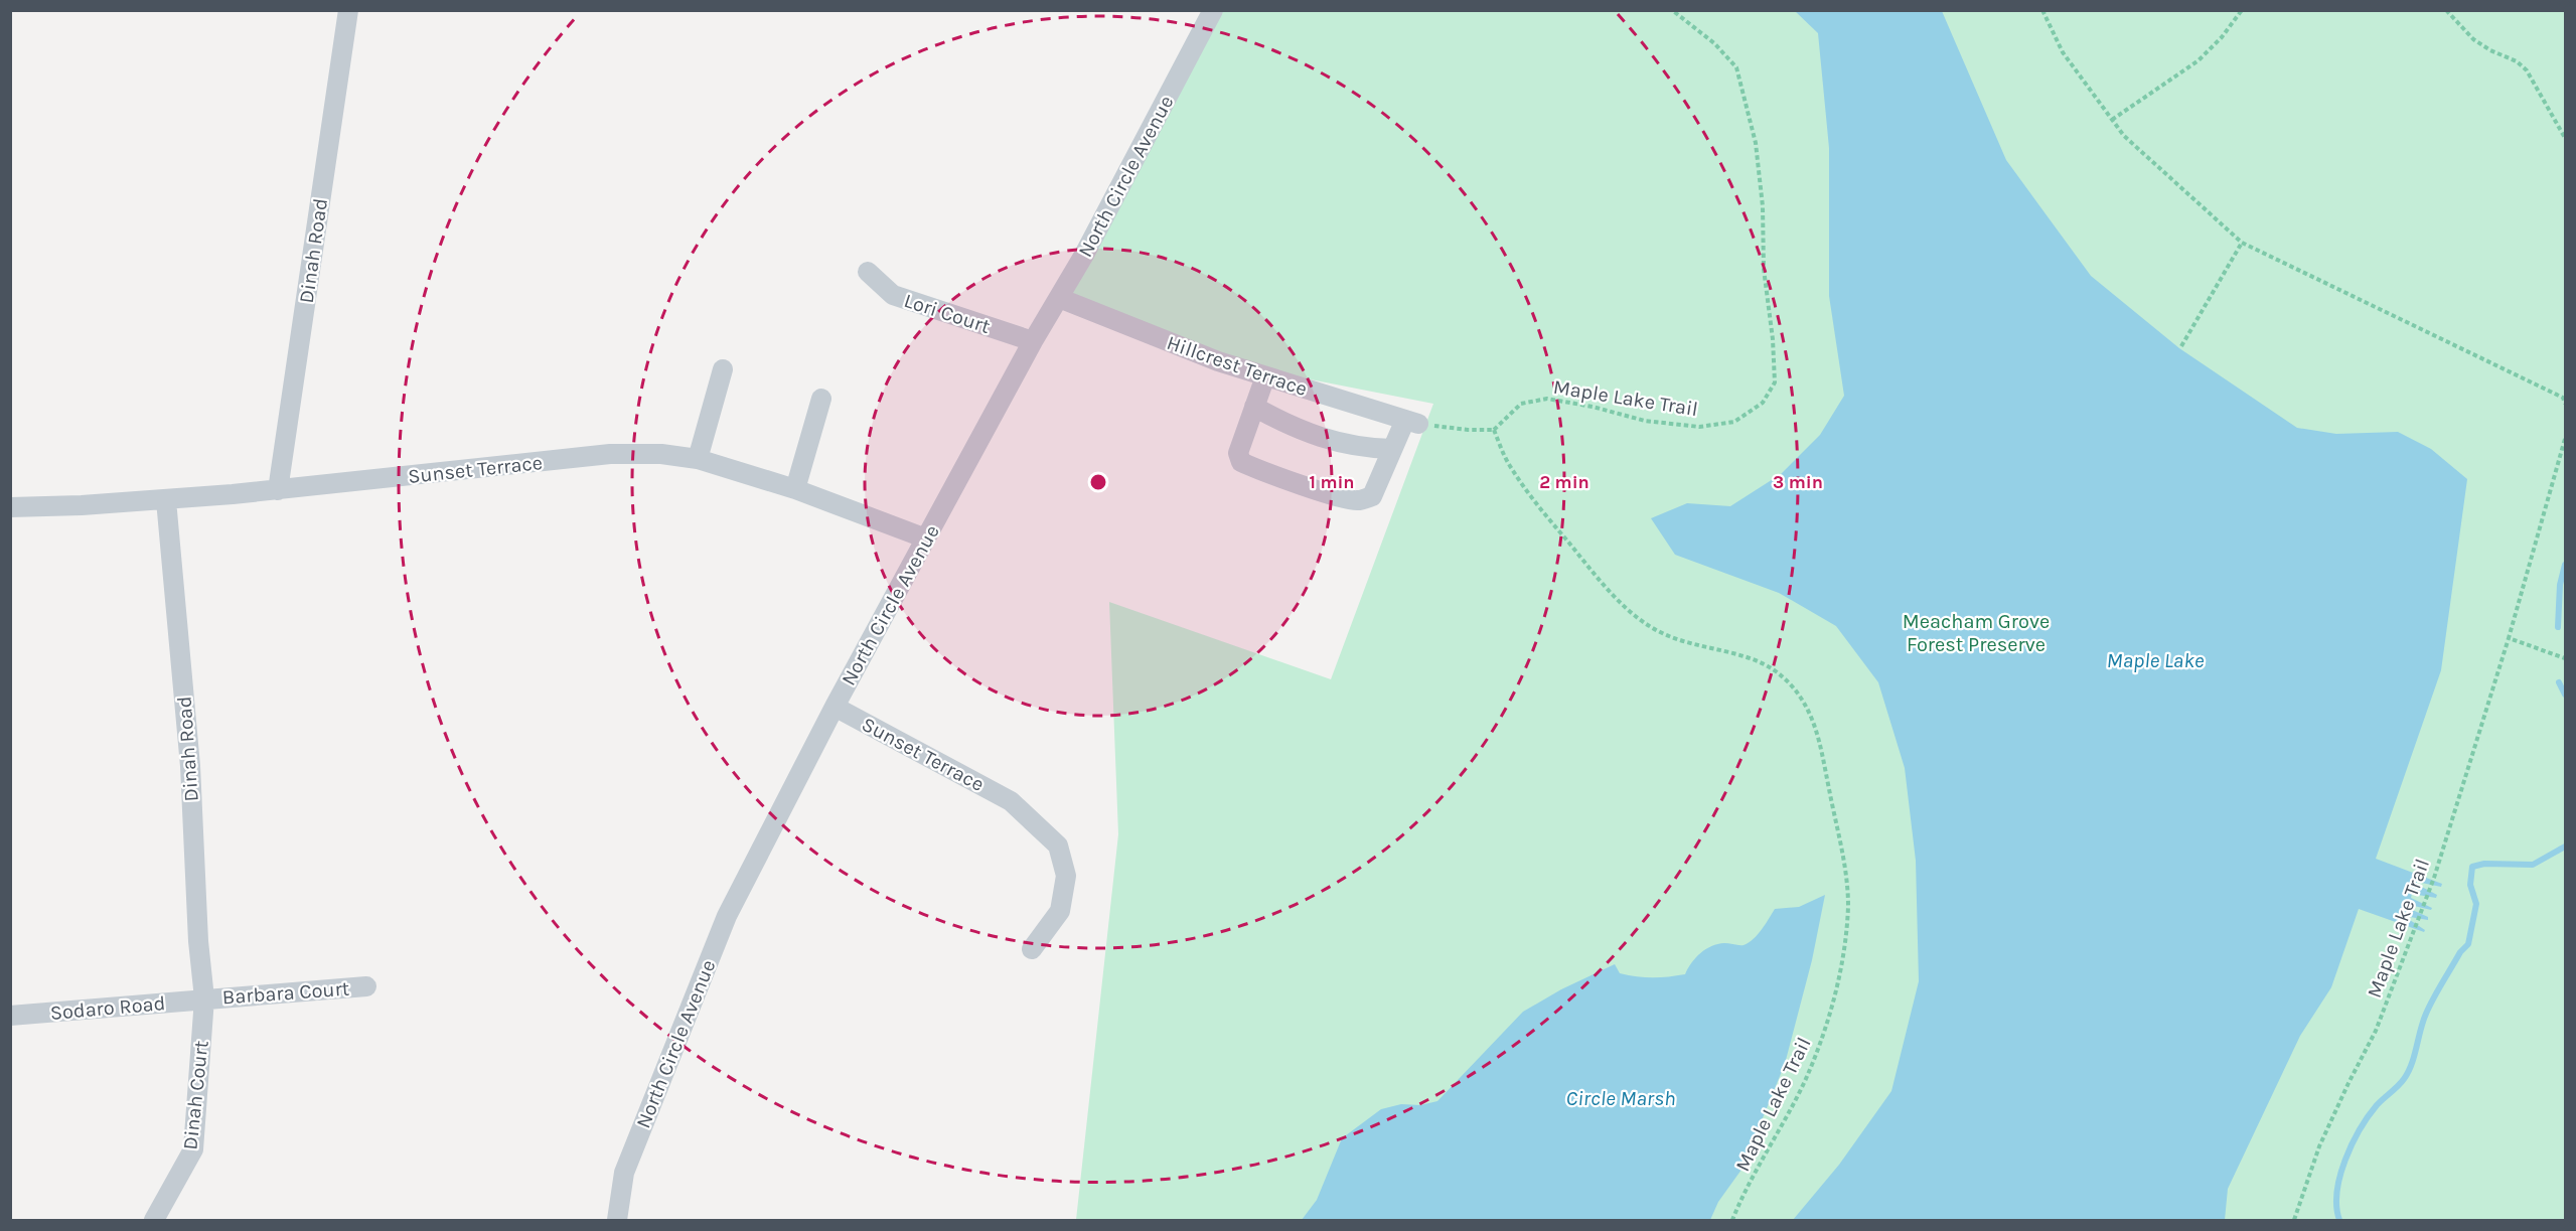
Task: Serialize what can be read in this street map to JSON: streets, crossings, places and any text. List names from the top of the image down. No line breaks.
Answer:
{"streets":{"street":["North Circle Avenue","Dinah Road","Lori Court","Hillcrest Terrace","Sunset Terrace","Barbara Court","Sodaro Road","Dinah Court"],"path":["Maple Lake Trail"]},"crossings":[["North Circle Avenue","Lori Court"],["North Circle Avenue","Hillcrest Terrace"],["North Circle Avenue","Sunset Terrace"],["Dinah Road","Sunset Terrace"],["Dinah Road","Barbara Court"],["Dinah Road","Sodaro Road"],["Dinah Road","Dinah Court"],["Barbara Court","Sodaro Road"],["Barbara Court","Dinah Court"],["Sodaro Road","Dinah Court"]],"water":["Maple Lake","Circle Marsh"],"parks":["Meacham Grove Forest Preserve"],"rings":["1 min","2 min","3 min"]}
